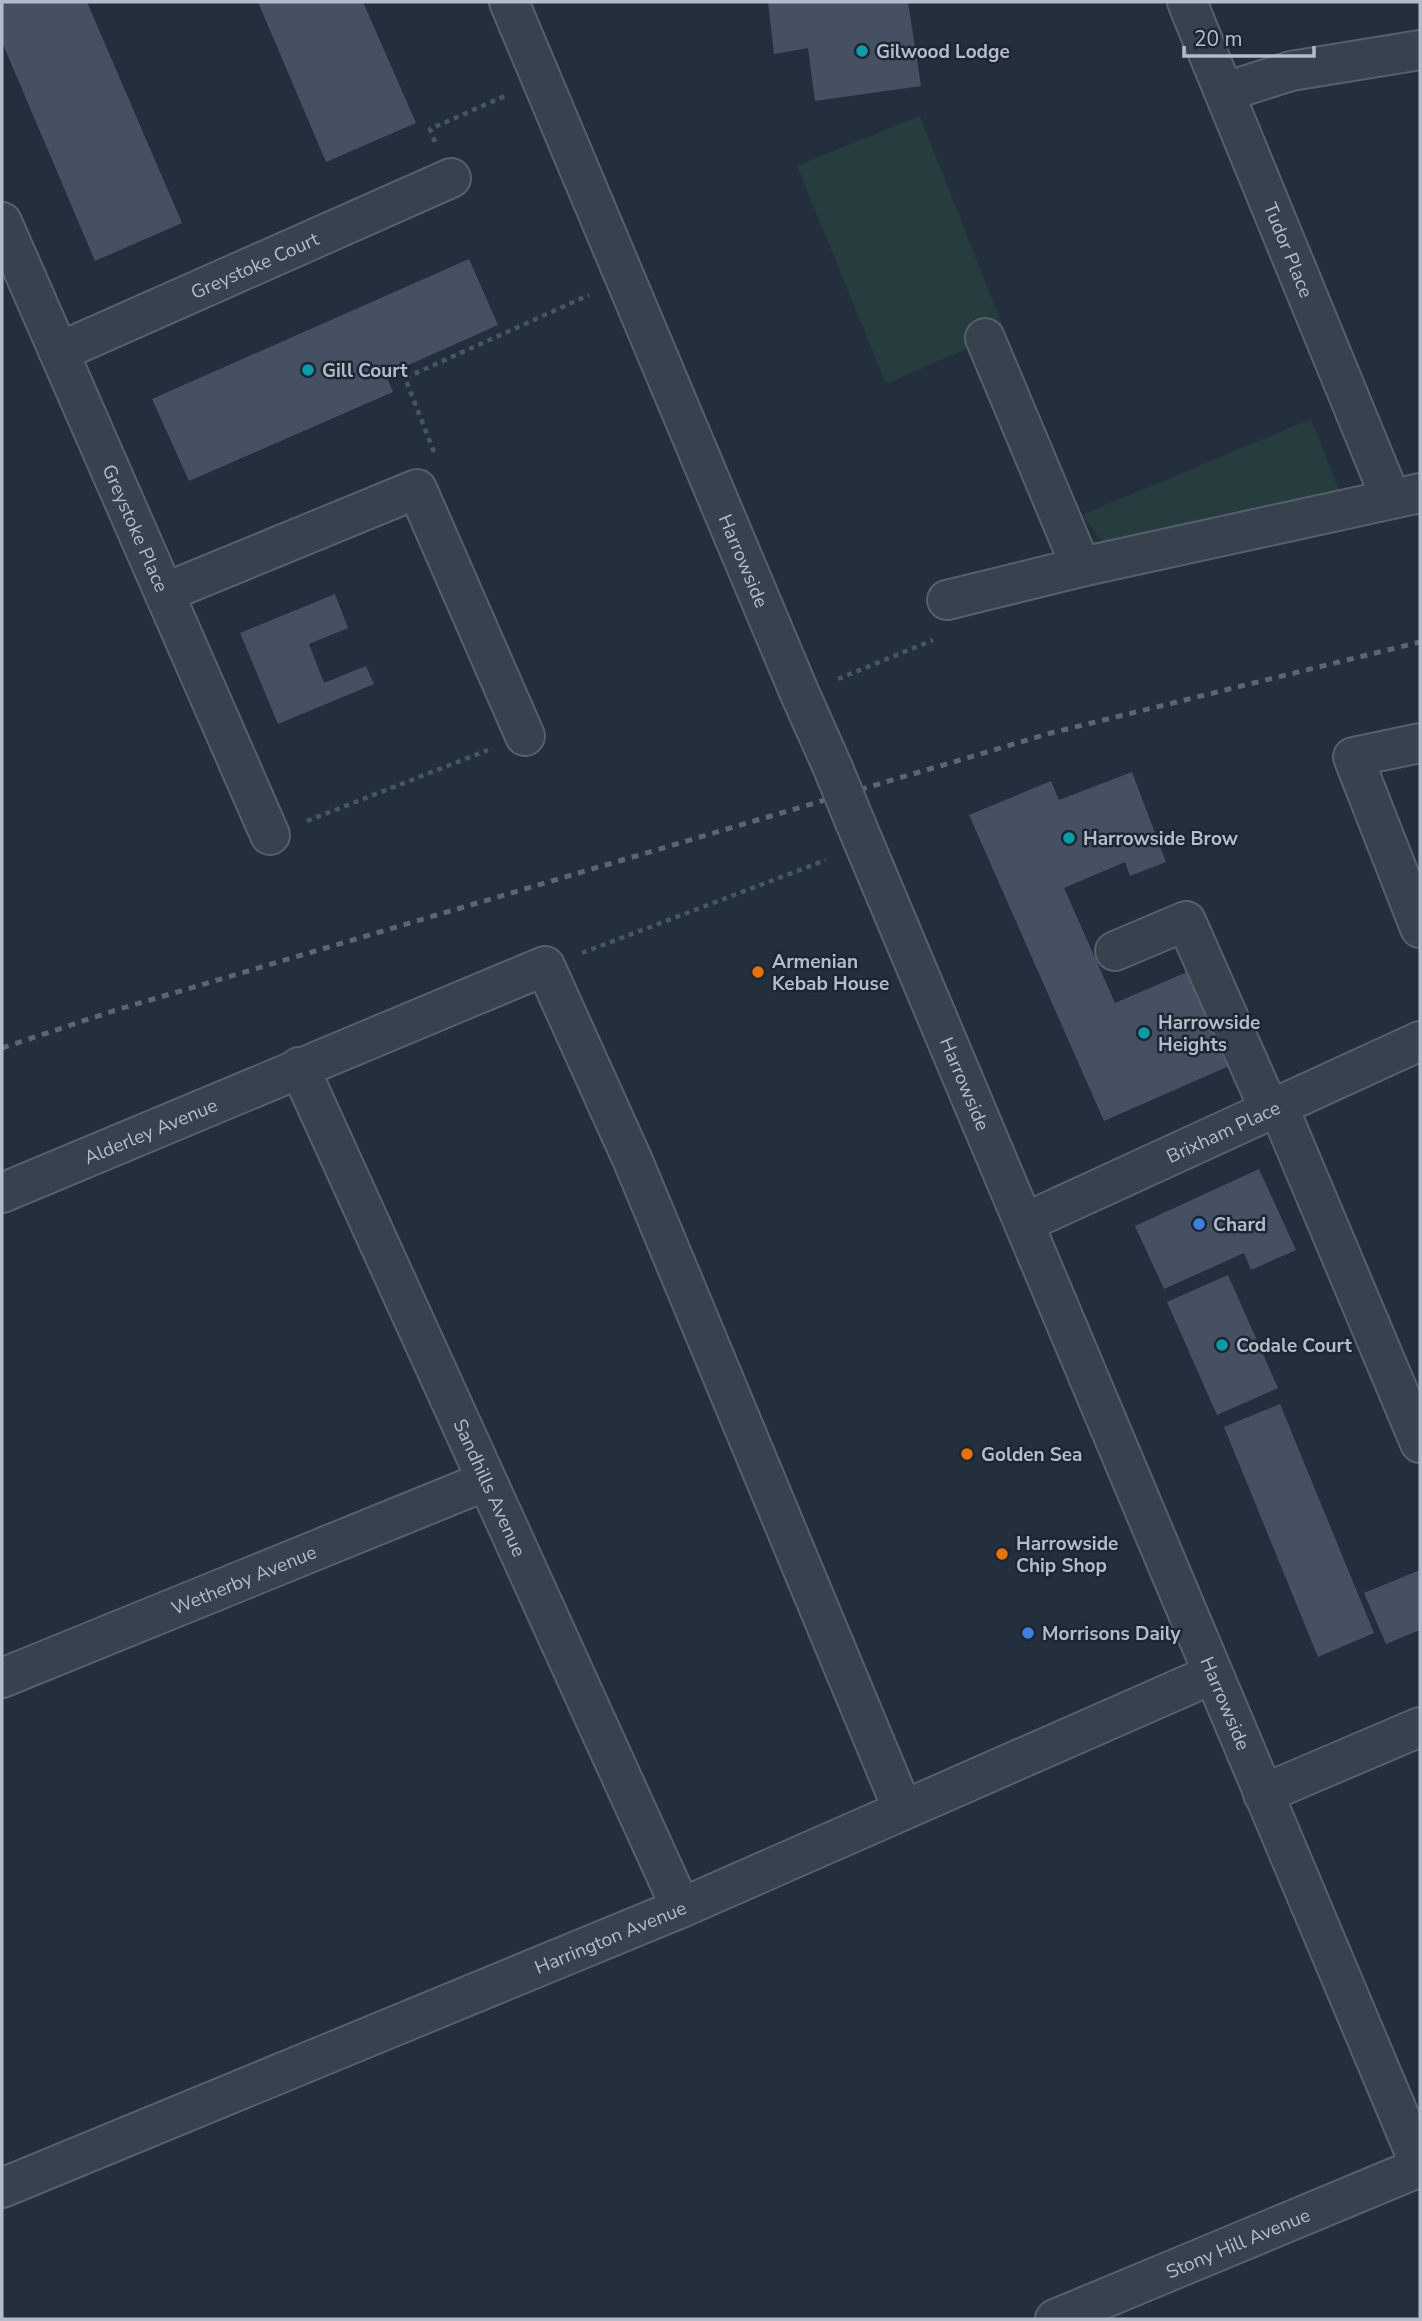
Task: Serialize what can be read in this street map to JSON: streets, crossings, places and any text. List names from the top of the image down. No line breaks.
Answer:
{"streets":{"street":["Tudor Place","Greystoke Court","Greystoke Place","Harrowside","Alderley Avenue","Brixham Place","Sandhills Avenue","Wetherby Avenue","Harrington Avenue","Stony Hill Avenue"]},"crossings":[["Greystoke Court","Greystoke Place"],["Harrowside","Brixham Place"],["Harrowside","Harrington Avenue"],["Harrowside","Stony Hill Avenue"],["Alderley Avenue","Sandhills Avenue"],["Sandhills Avenue","Wetherby Avenue"],["Sandhills Avenue","Harrington Avenue"]],"places":["Gilwood Lodge","Gill Court","Harrowside Brow","Armenian Kebab House","Harrowside Heights","Chard","Codale Court","Golden Sea","Harrowside Chip Shop","Morrisons Daily"],"scale_bar":"20 m"}
